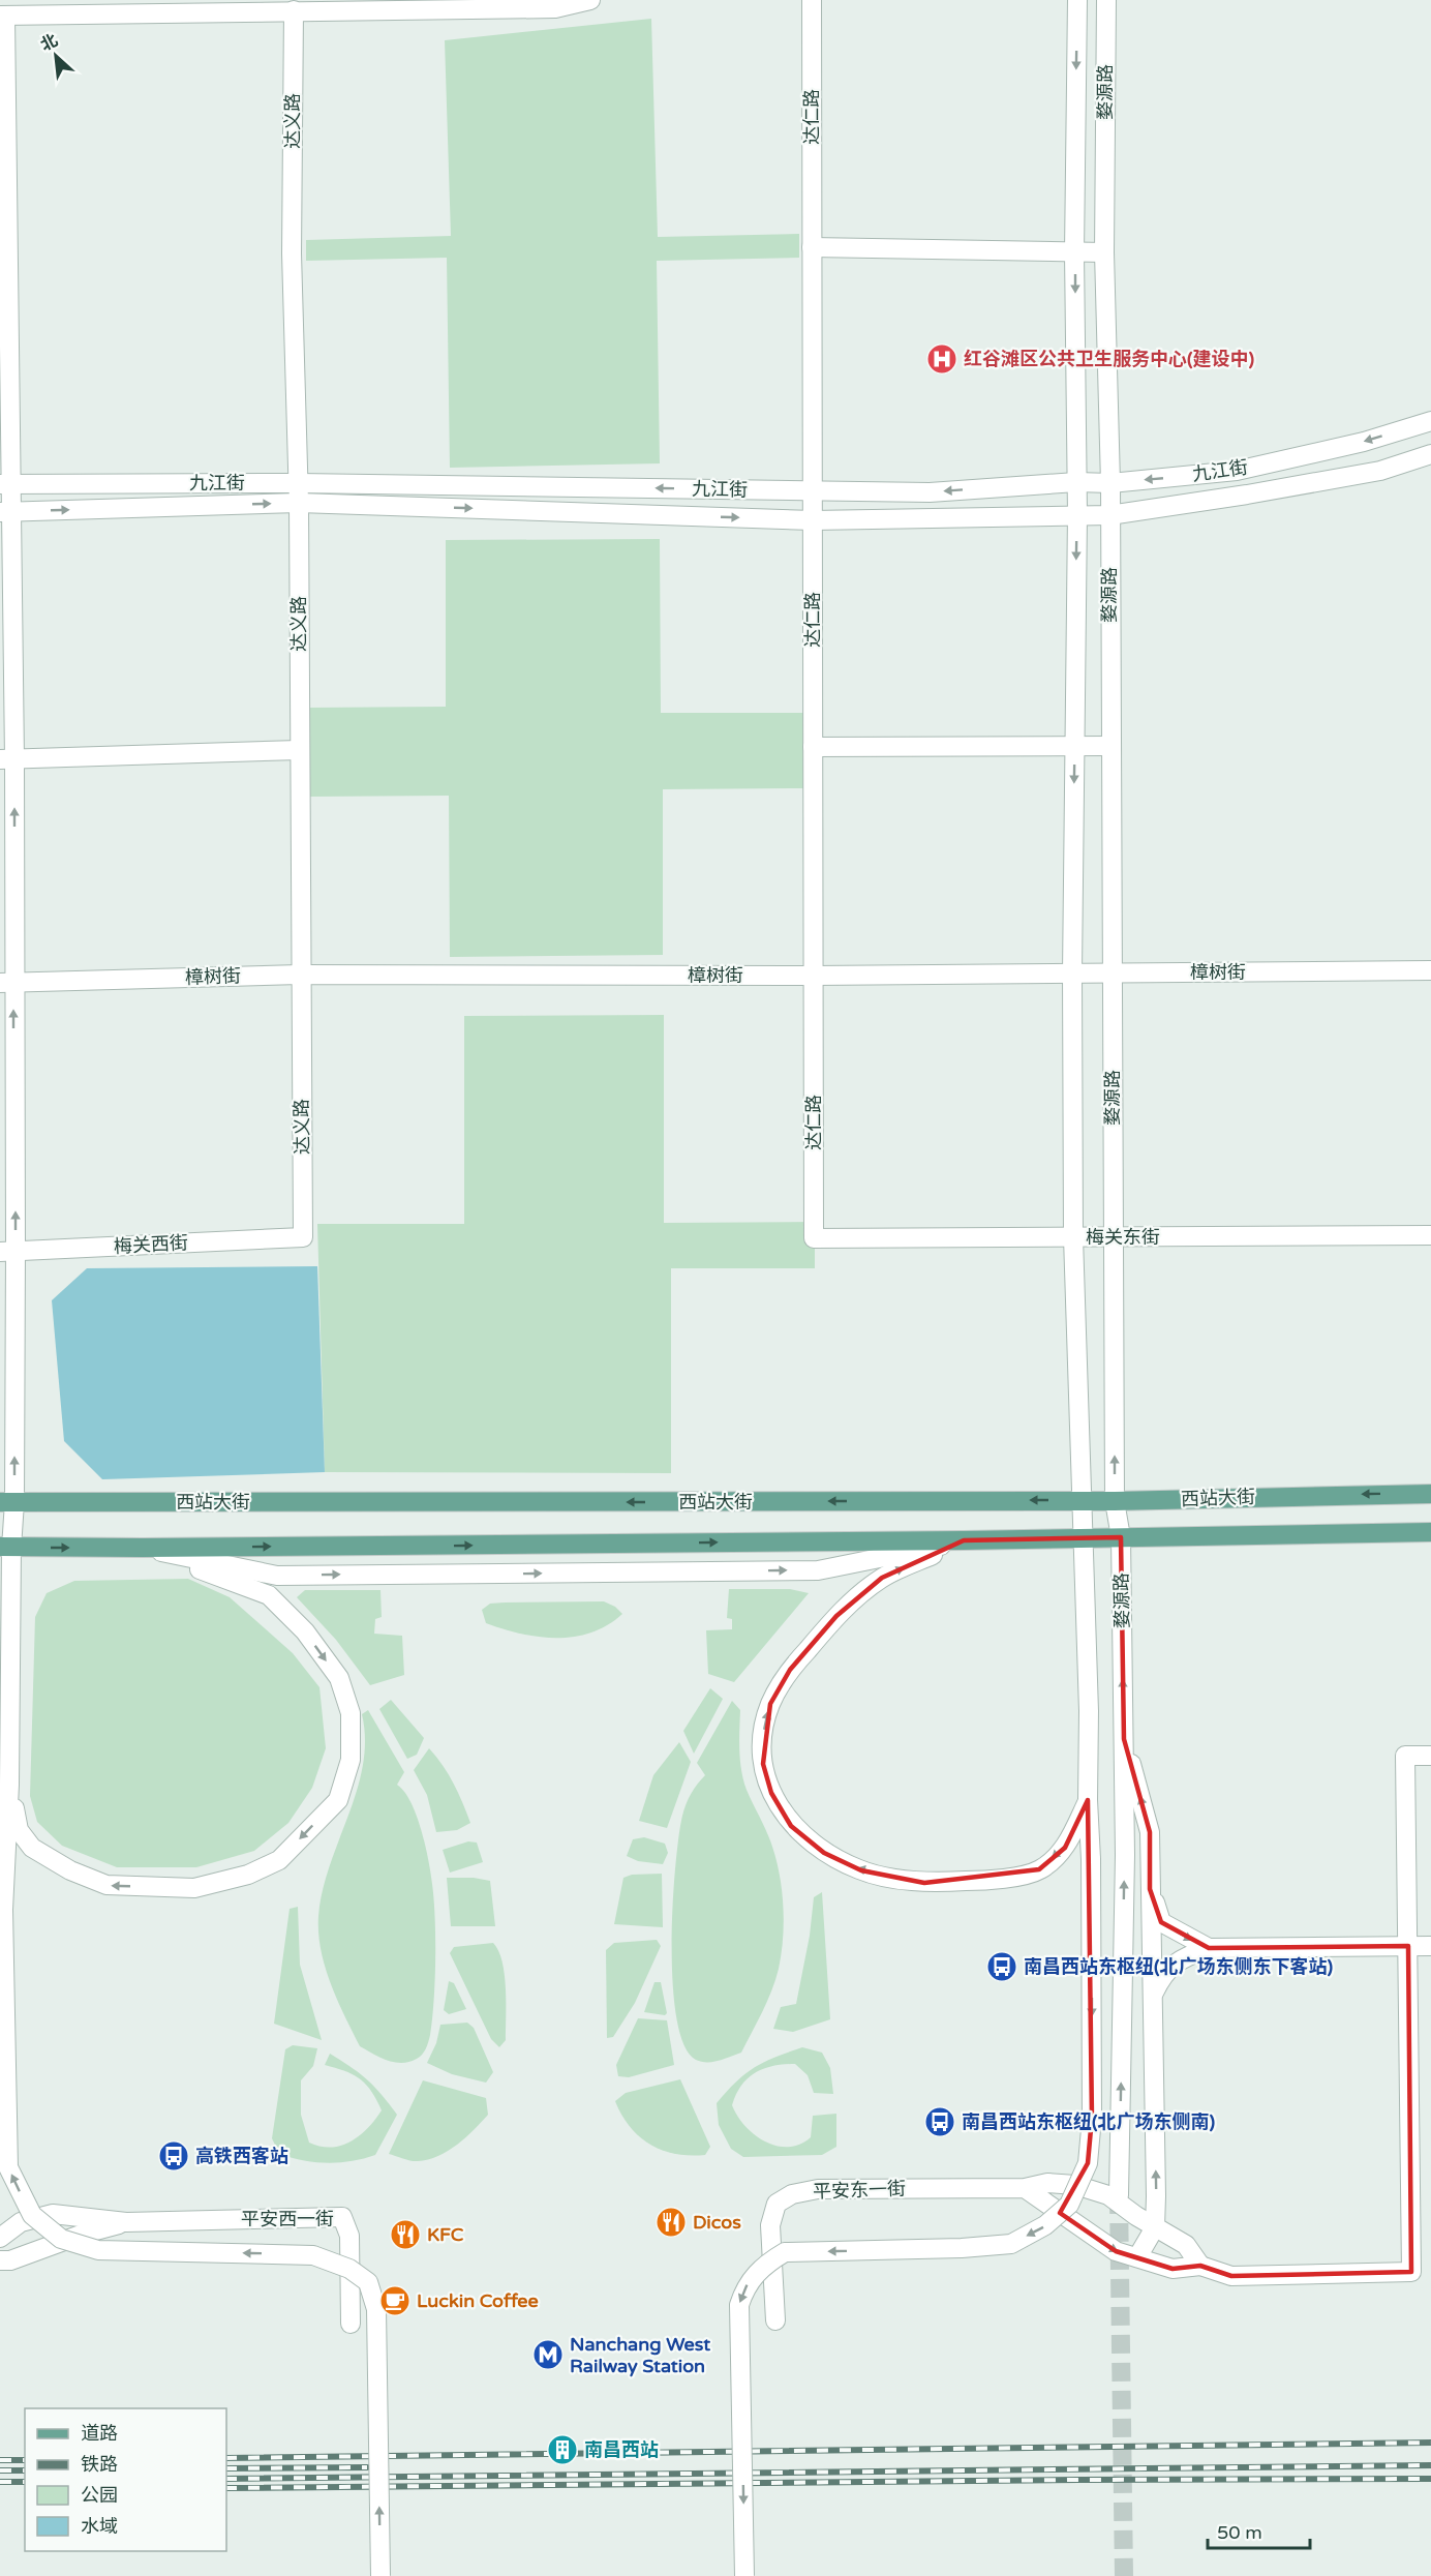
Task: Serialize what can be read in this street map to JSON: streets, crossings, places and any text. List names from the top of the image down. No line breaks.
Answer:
{"streets":{"main road":["西站大街"],"street":["婺源路","达仁路","达义路","九江街","樟树街","梅关东街","梅关西街","平安东一街","平安西一街"]},"crossings":[["婺源路","九江街"],["婺源路","樟树街"],["婺源路","梅关东街"],["婺源路","西站大街"],["达仁路","九江街"],["达仁路","樟树街"],["达仁路","梅关东街"],["达义路","九江街"],["达义路","樟树街"],["达义路","梅关西街"]],"places":{"hospital":["红谷滩区公共卫生服务中心(建设中)"],"bus stop":["南昌西站东枢纽(北广场东侧东下客站)","南昌西站东枢纽(北广场东侧南)","高铁西客站"],"restaurant":["Dicos","KFC"],"cafe":["Luckin Coffee"],"metro station":["Nanchang West Railway Station"],"building":["南昌西站"]},"legend":["道路","铁路","公园","水域"],"scale_bar":"50 m","north":"top left"}
